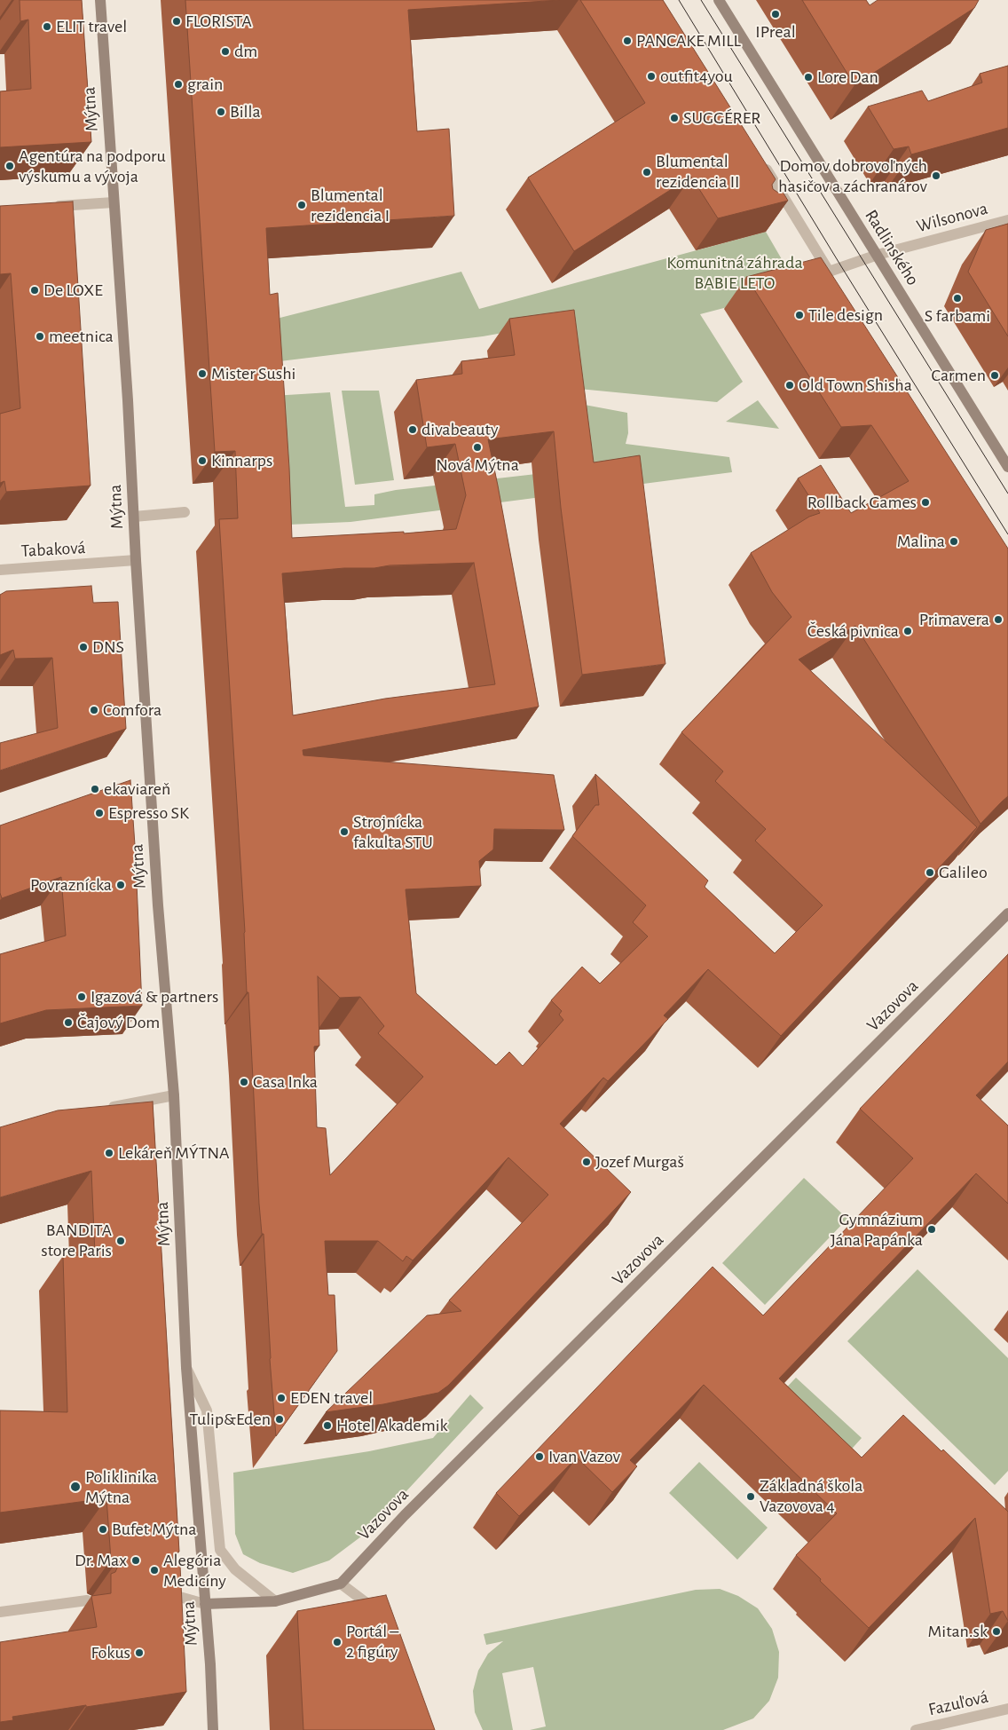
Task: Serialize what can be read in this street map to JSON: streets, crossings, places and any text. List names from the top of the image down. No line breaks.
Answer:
{"streets":{"main road":["Mýtna","Radlinského","Vazovova"],"street":["Wilsonova","Tabaková","Fazuľová"]},"crossings":[["Mýtna","Tabaková"],["Wilsonova","Radlinského"]],"parks":["Komunitná záhrada BABIE LETO"],"places":["IPreal","FLORISTA","ELIT travel","PANCAKE MILL","dm","outfit4you","Lore Dan","grain","Billa","SUGGÉRER","Agentúra na podporu výskumu a vývoja","Blumental rezidencia II","Domov dobrovoľných hasičov a záchranárov","Blumental rezidencia I","De LOXE","S farbami","Tile design","meetnica","Mister Sushi","Carmen","Old Town Shisha","divabeauty","Nová Mýtna","Kinnarps","Rollback Games","Malina","Primavera","Česká pivnica","DNS","Comfora","ekaviareň","Espresso SK","Strojnícka fakulta STU","Galileo","Povraznícka","Igazová & partners","Čajový Dom","Casa Inka","Lekáreň MÝTNA","Jozef Murgaš","Gymnázium Jána Papánka","BANDITA store Paris","EDEN travel","Tulip&Eden","Hotel Akademik","Ivan Vazov","Poliklinika Mýtna","Základná škola Vazovova 4","Bufet Mýtna","Dr. Max","Alegória Medicíny","Mitan.sk","Portál – 2 figúry","Fokus"]}
